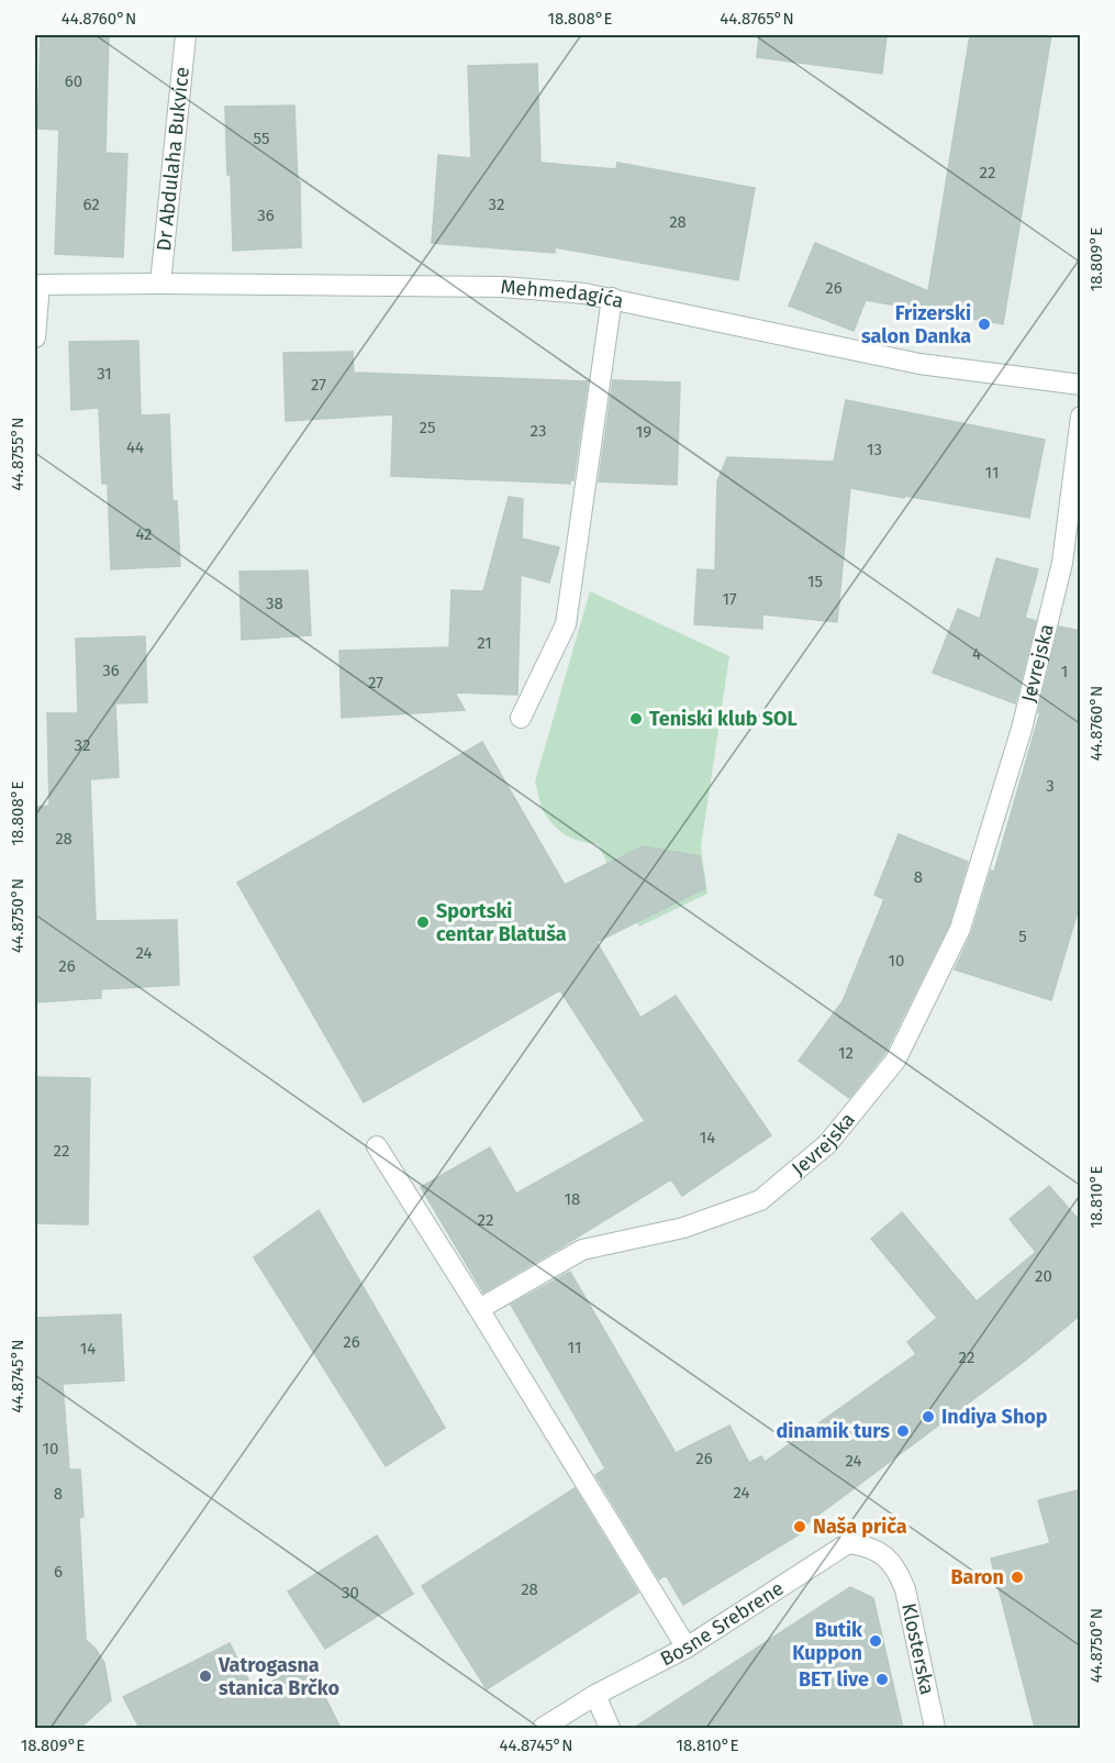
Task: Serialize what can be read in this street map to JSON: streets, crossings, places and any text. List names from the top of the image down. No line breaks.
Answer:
{"streets":{"street":["Dr Abdulaha Bukvice","Mehmedagića","Jevrejska","Bosne Srebrene","Klosterska"]},"crossings":[["Dr Abdulaha Bukvice","Mehmedagića"],["Bosne Srebrene","Klosterska"]],"places":["Frizerski salon Danka","Teniski klub SOL","Sportski centar Blatuša","Indiya Shop","dinamik turs","Naša priča","Baron","Butik Kuppon","Vatrogasna stanica Brčko","BET live"],"house_numbers":["60","55","22","62","32","36","28","26","31","27","25","23","19","44","13","11","42","15","17","38","21","4","36","1","27","32","3","28","8","5","24","10","26","12","14","22","18","22","20","26","11","14","22","10","26","24","24","8","6","28","30"],"coordinates":["44.8760°N","18.808°E","44.8765°N","18.809°E","44.8755°N","44.8750°N","18.810°E","44.8745°N"]}
